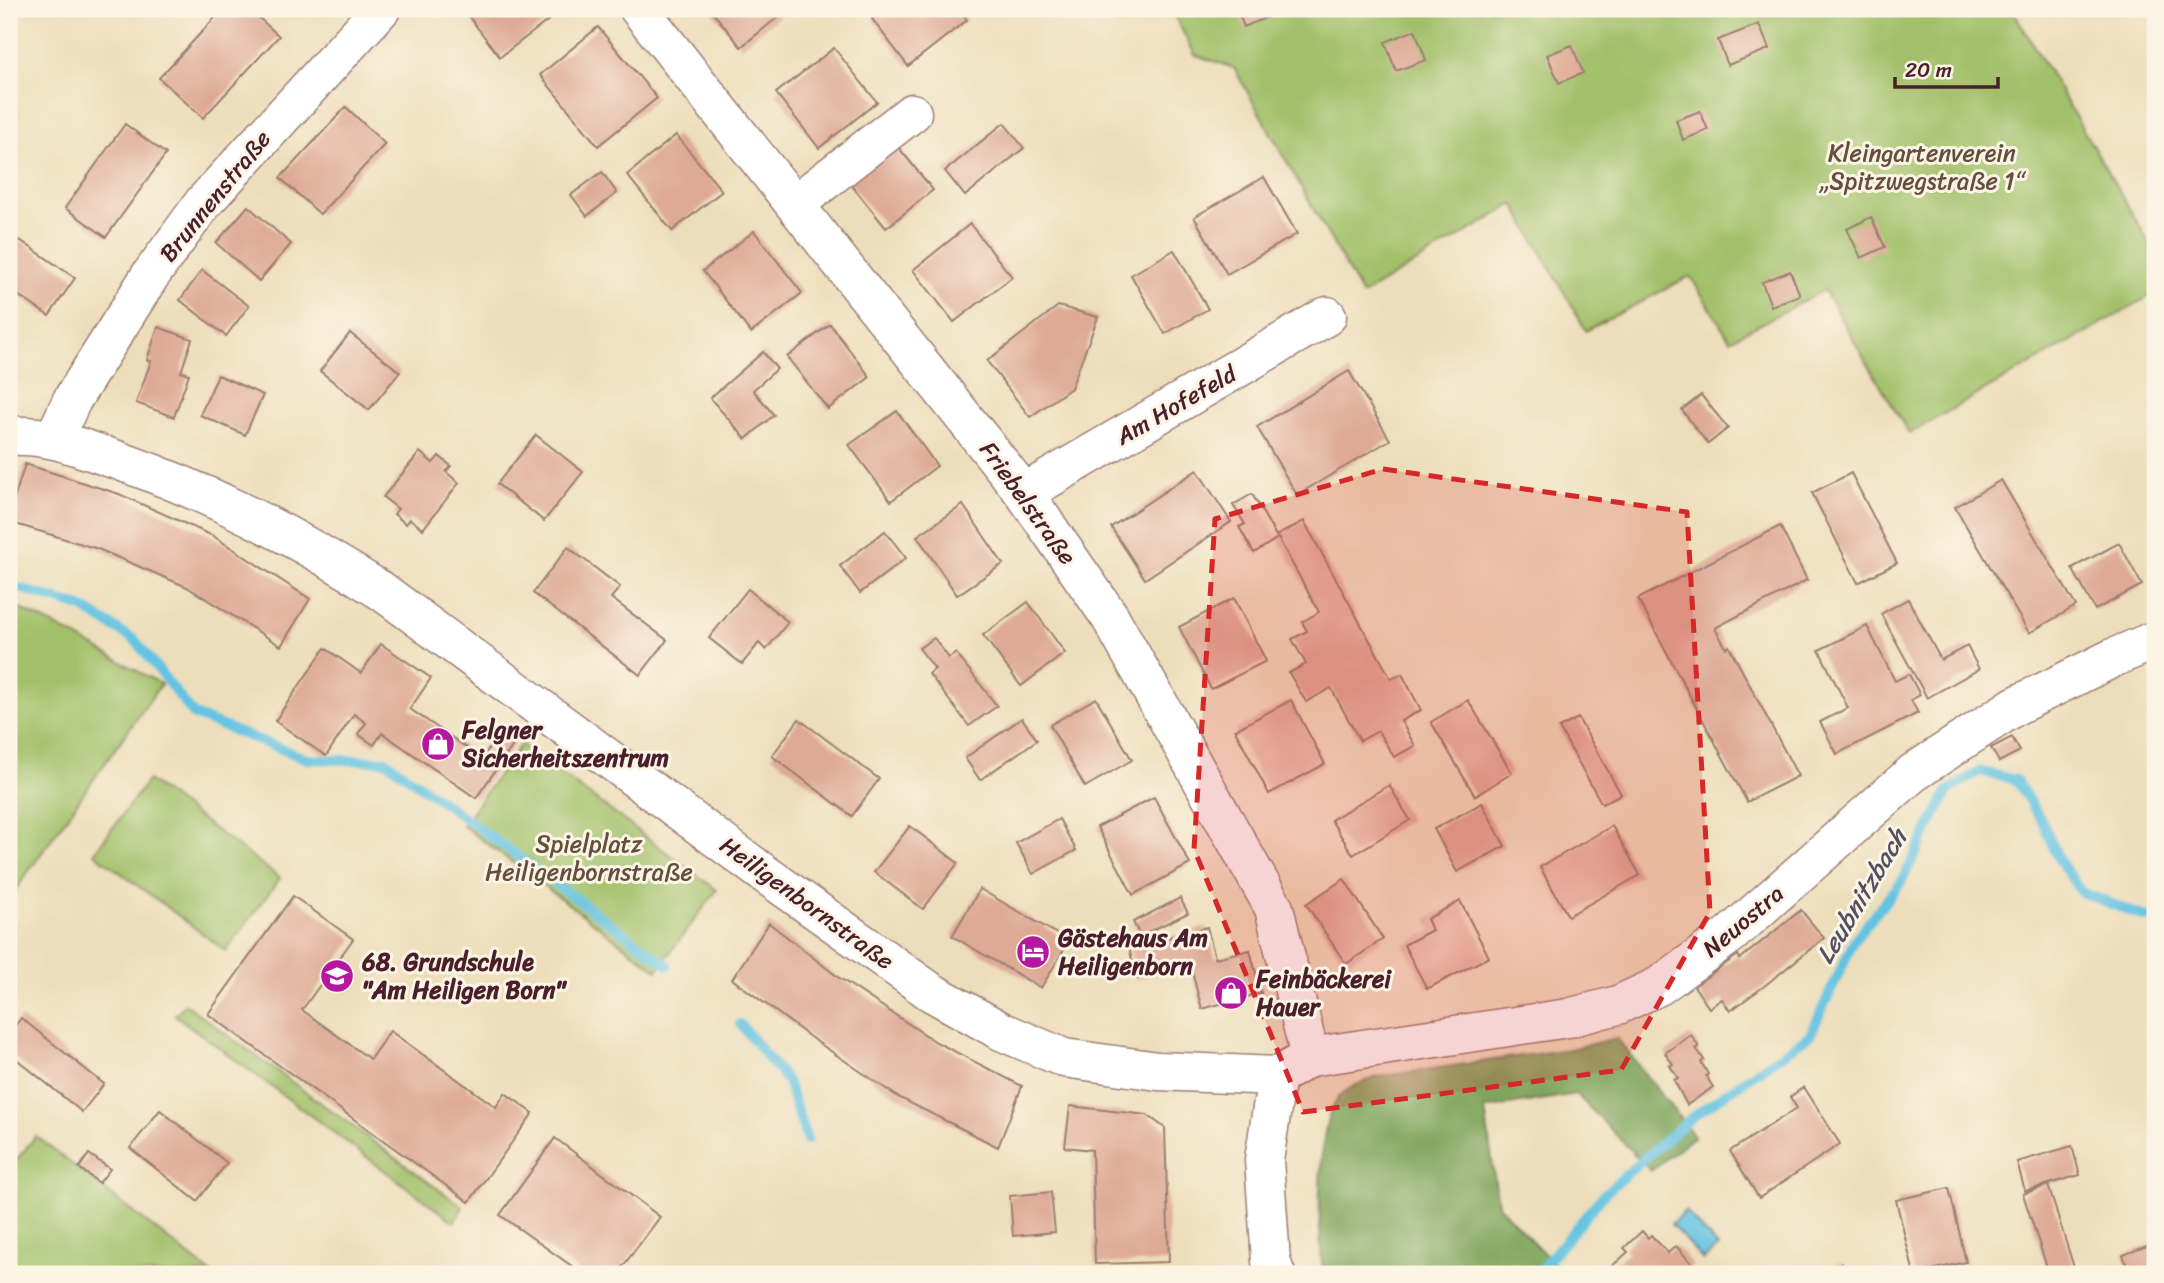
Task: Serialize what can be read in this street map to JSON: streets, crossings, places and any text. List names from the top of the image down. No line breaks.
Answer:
{"streets":{"street":["Brunnenstraße","Am Hofefeld","Friebelstraße","Heiligenbornstraße","Neuostra"]},"crossings":[["Brunnenstraße","Heiligenbornstraße"],["Am Hofefeld","Friebelstraße"],["Friebelstraße","Neuostra"],["Heiligenbornstraße","Neuostra"]],"water":["Leubnitzbach"],"parks":["Kleingartenverein „Spitzwegstraße 1“","Spielplatz Heiligenbornstraße"],"places":{"shop":["Felgner Sicherheitszentrum","Feinbäckerei Hauer"],"hotel":["Gästehaus Am Heiligenborn"],"school or university":["68. Grundschule \"Am Heiligen Born\""]},"scale_bar":"20 m"}
